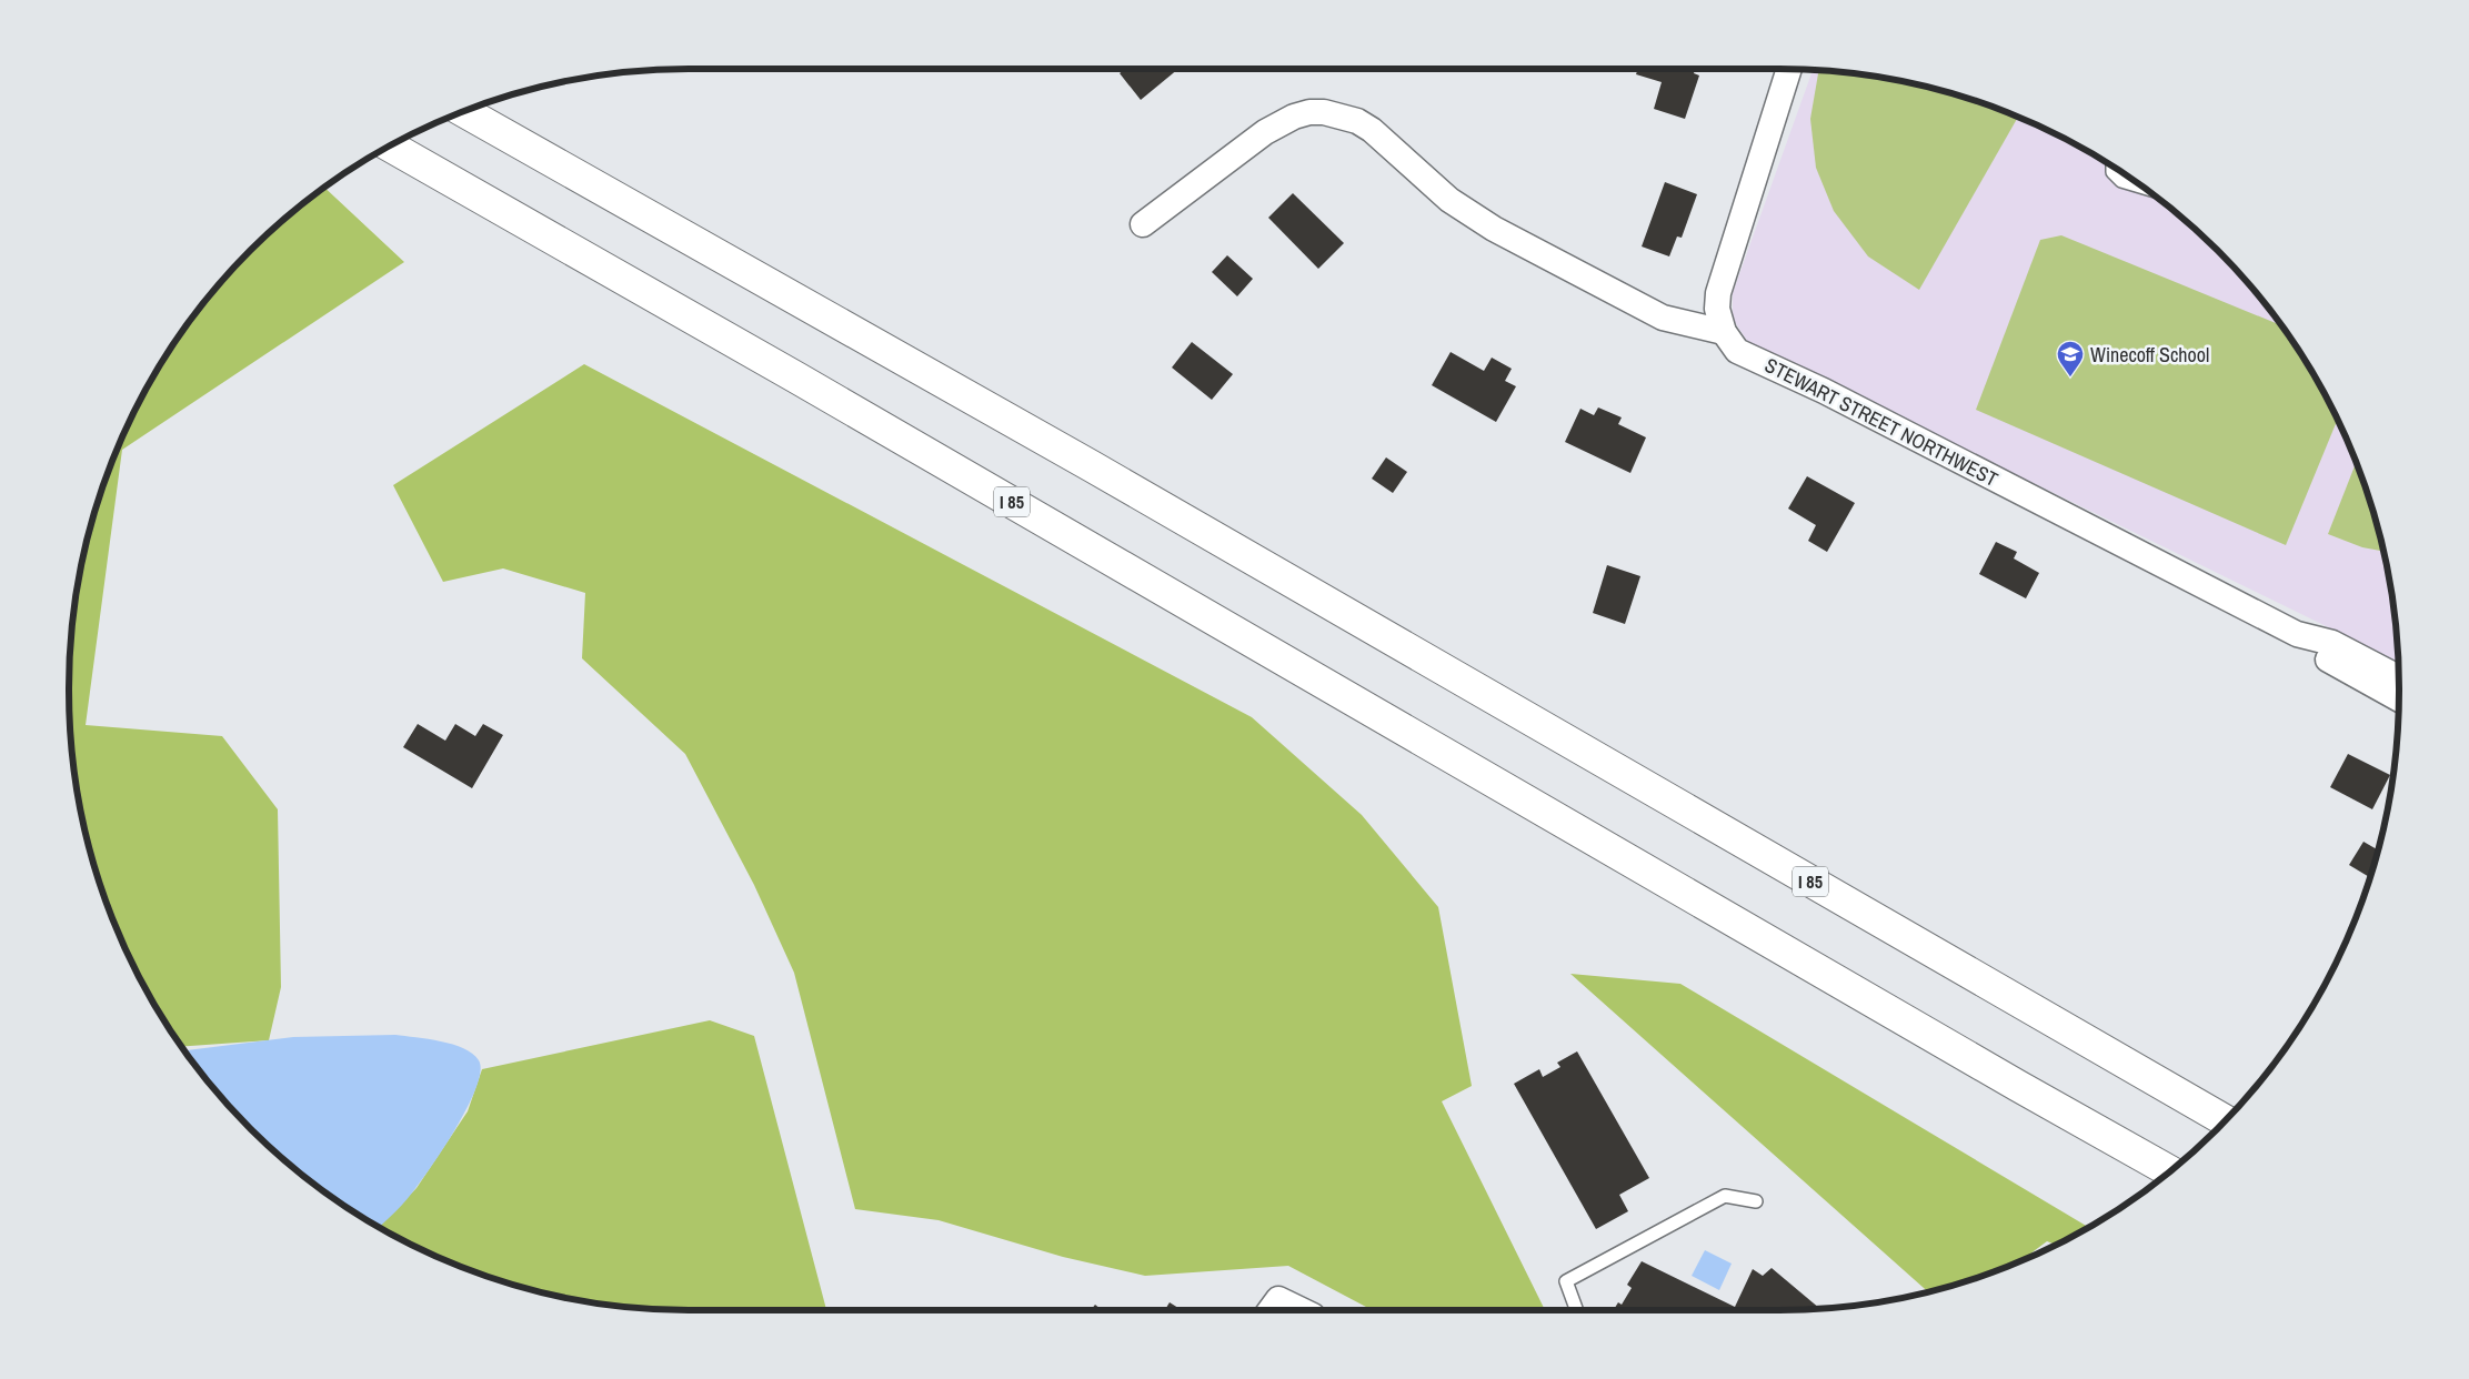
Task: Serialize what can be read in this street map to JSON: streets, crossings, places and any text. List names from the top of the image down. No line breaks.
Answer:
{"streets":{"highway":["I 85"],"street":["STEWART STREET NORTHWEST"]},"places":{"school or university":["Winecoff School"]}}
